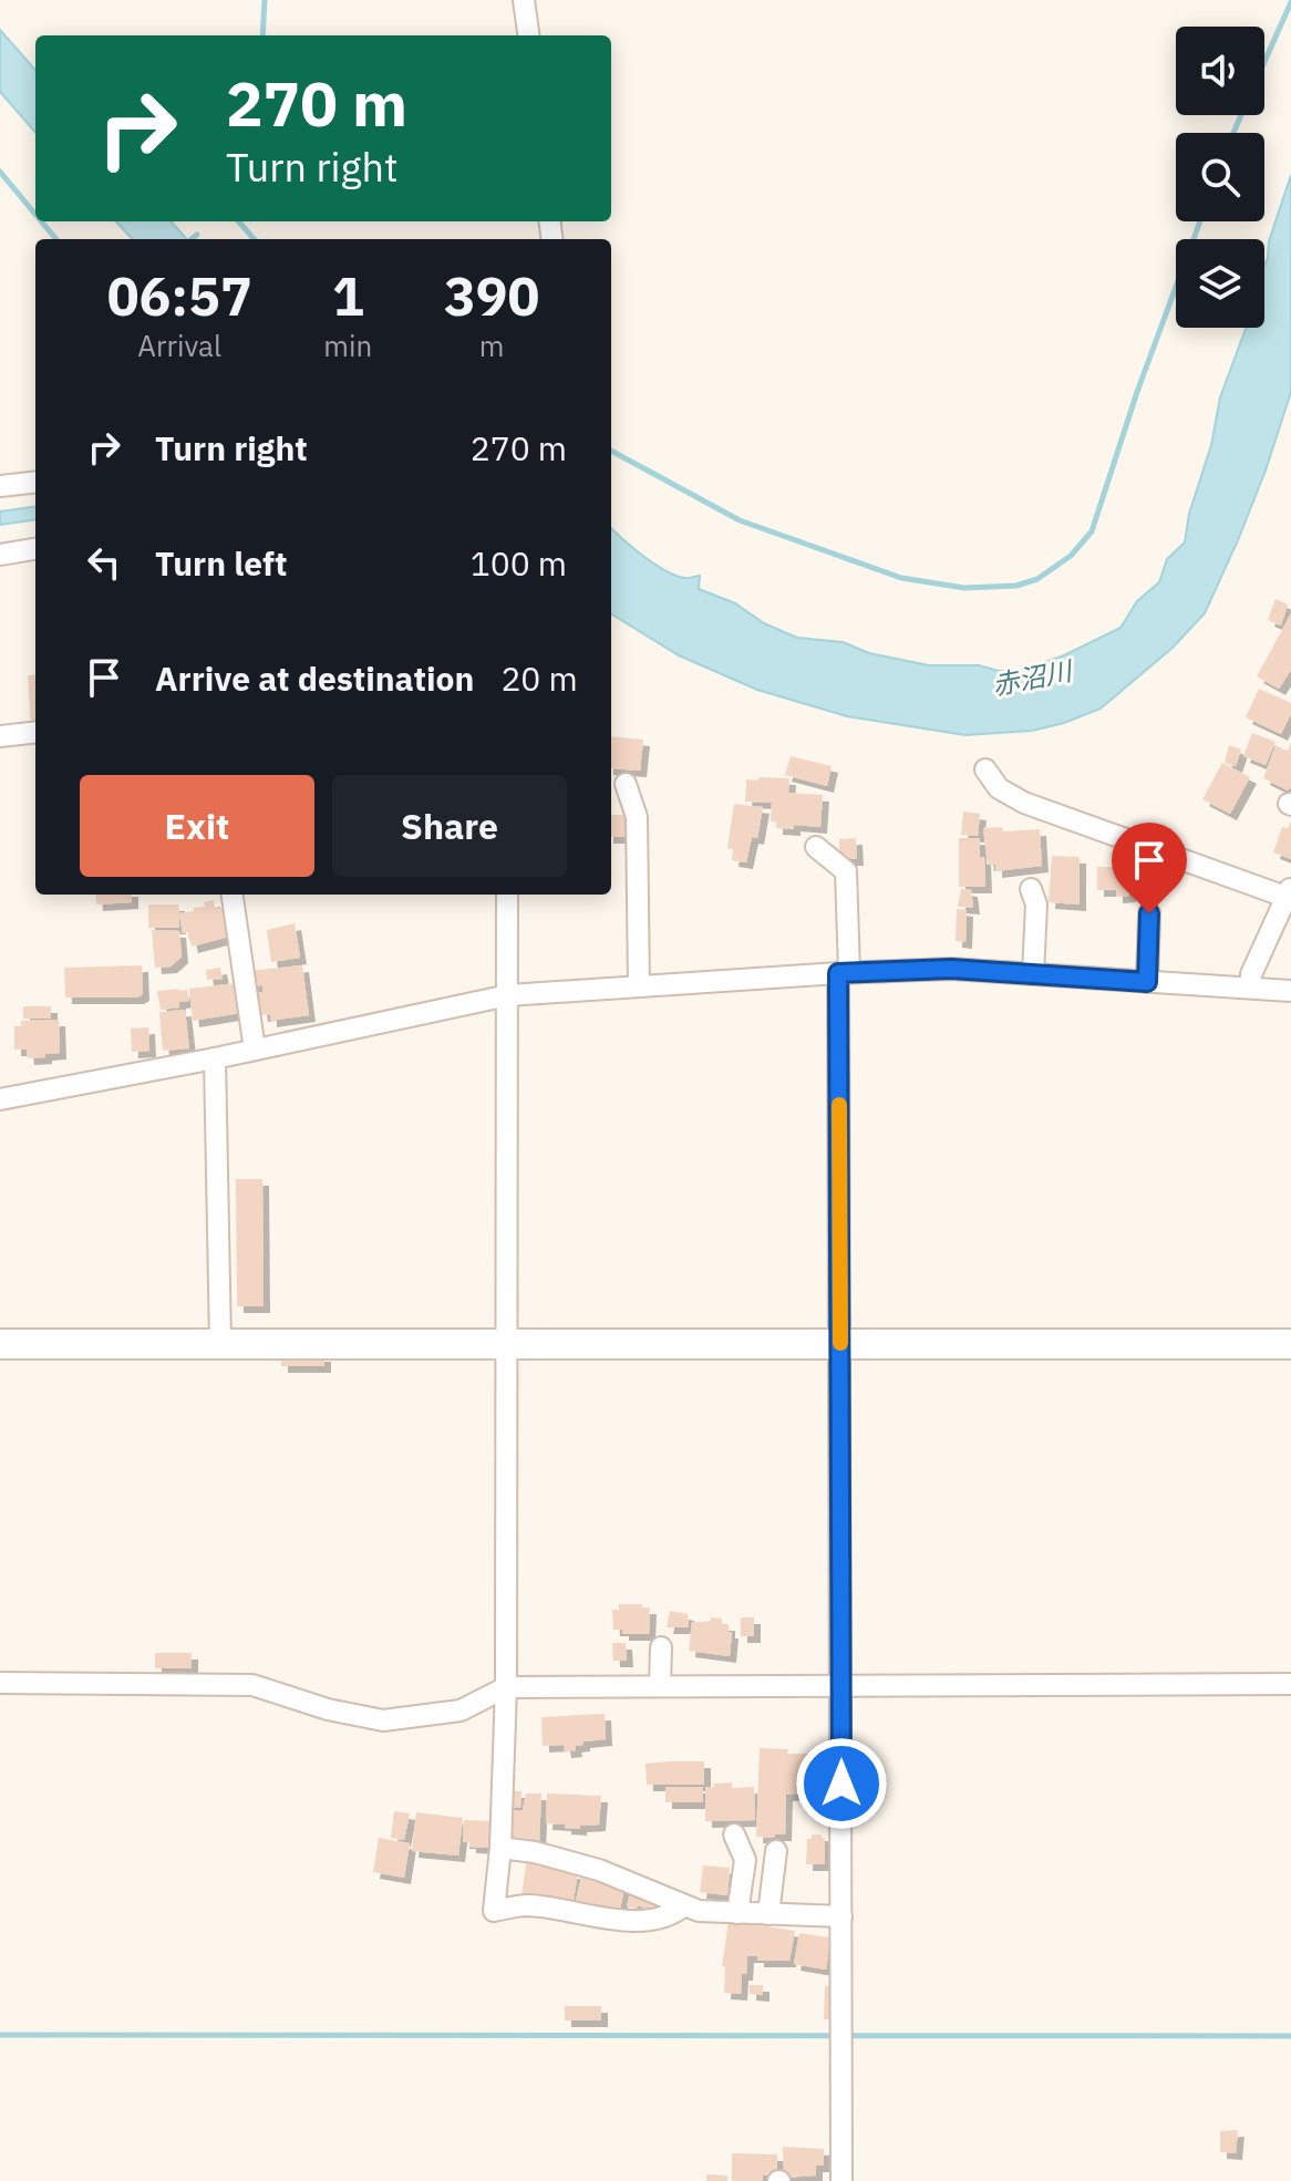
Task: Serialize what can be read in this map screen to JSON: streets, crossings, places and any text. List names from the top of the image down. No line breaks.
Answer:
{"water":["赤沼川"],"page":{"turn":["270 m","Turn right"],"eta":["06:57","Arrival","1","min","390","m"],"list":[{"name":"Turn right","value":"270 m"},{"name":"Turn left","value":"100 m"},{"name":"Arrive at destination","value":"20 m"}],"buttons":["Exit","Share"]}}
